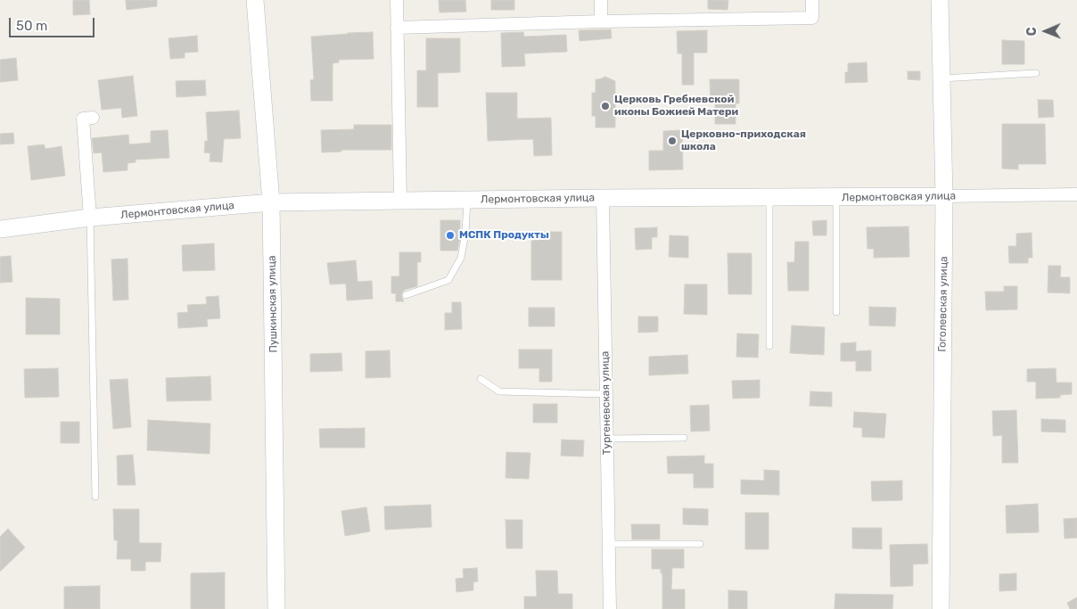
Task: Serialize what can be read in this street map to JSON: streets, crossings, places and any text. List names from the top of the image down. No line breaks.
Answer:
{"streets":{"street":["Лермонтовская улица","Пушкинская улица","Гоголевская улица","Тургеневская улица"]},"crossings":[["Лермонтовская улица","Пушкинская улица"],["Лермонтовская улица","Гоголевская улица"],["Лермонтовская улица","Тургеневская улица"]],"places":["Церковь Гребневской иконы Божией Матери","Церковно-приходская школа","МСПК Продукты"],"scale_bar":"50 m","north":"left"}
